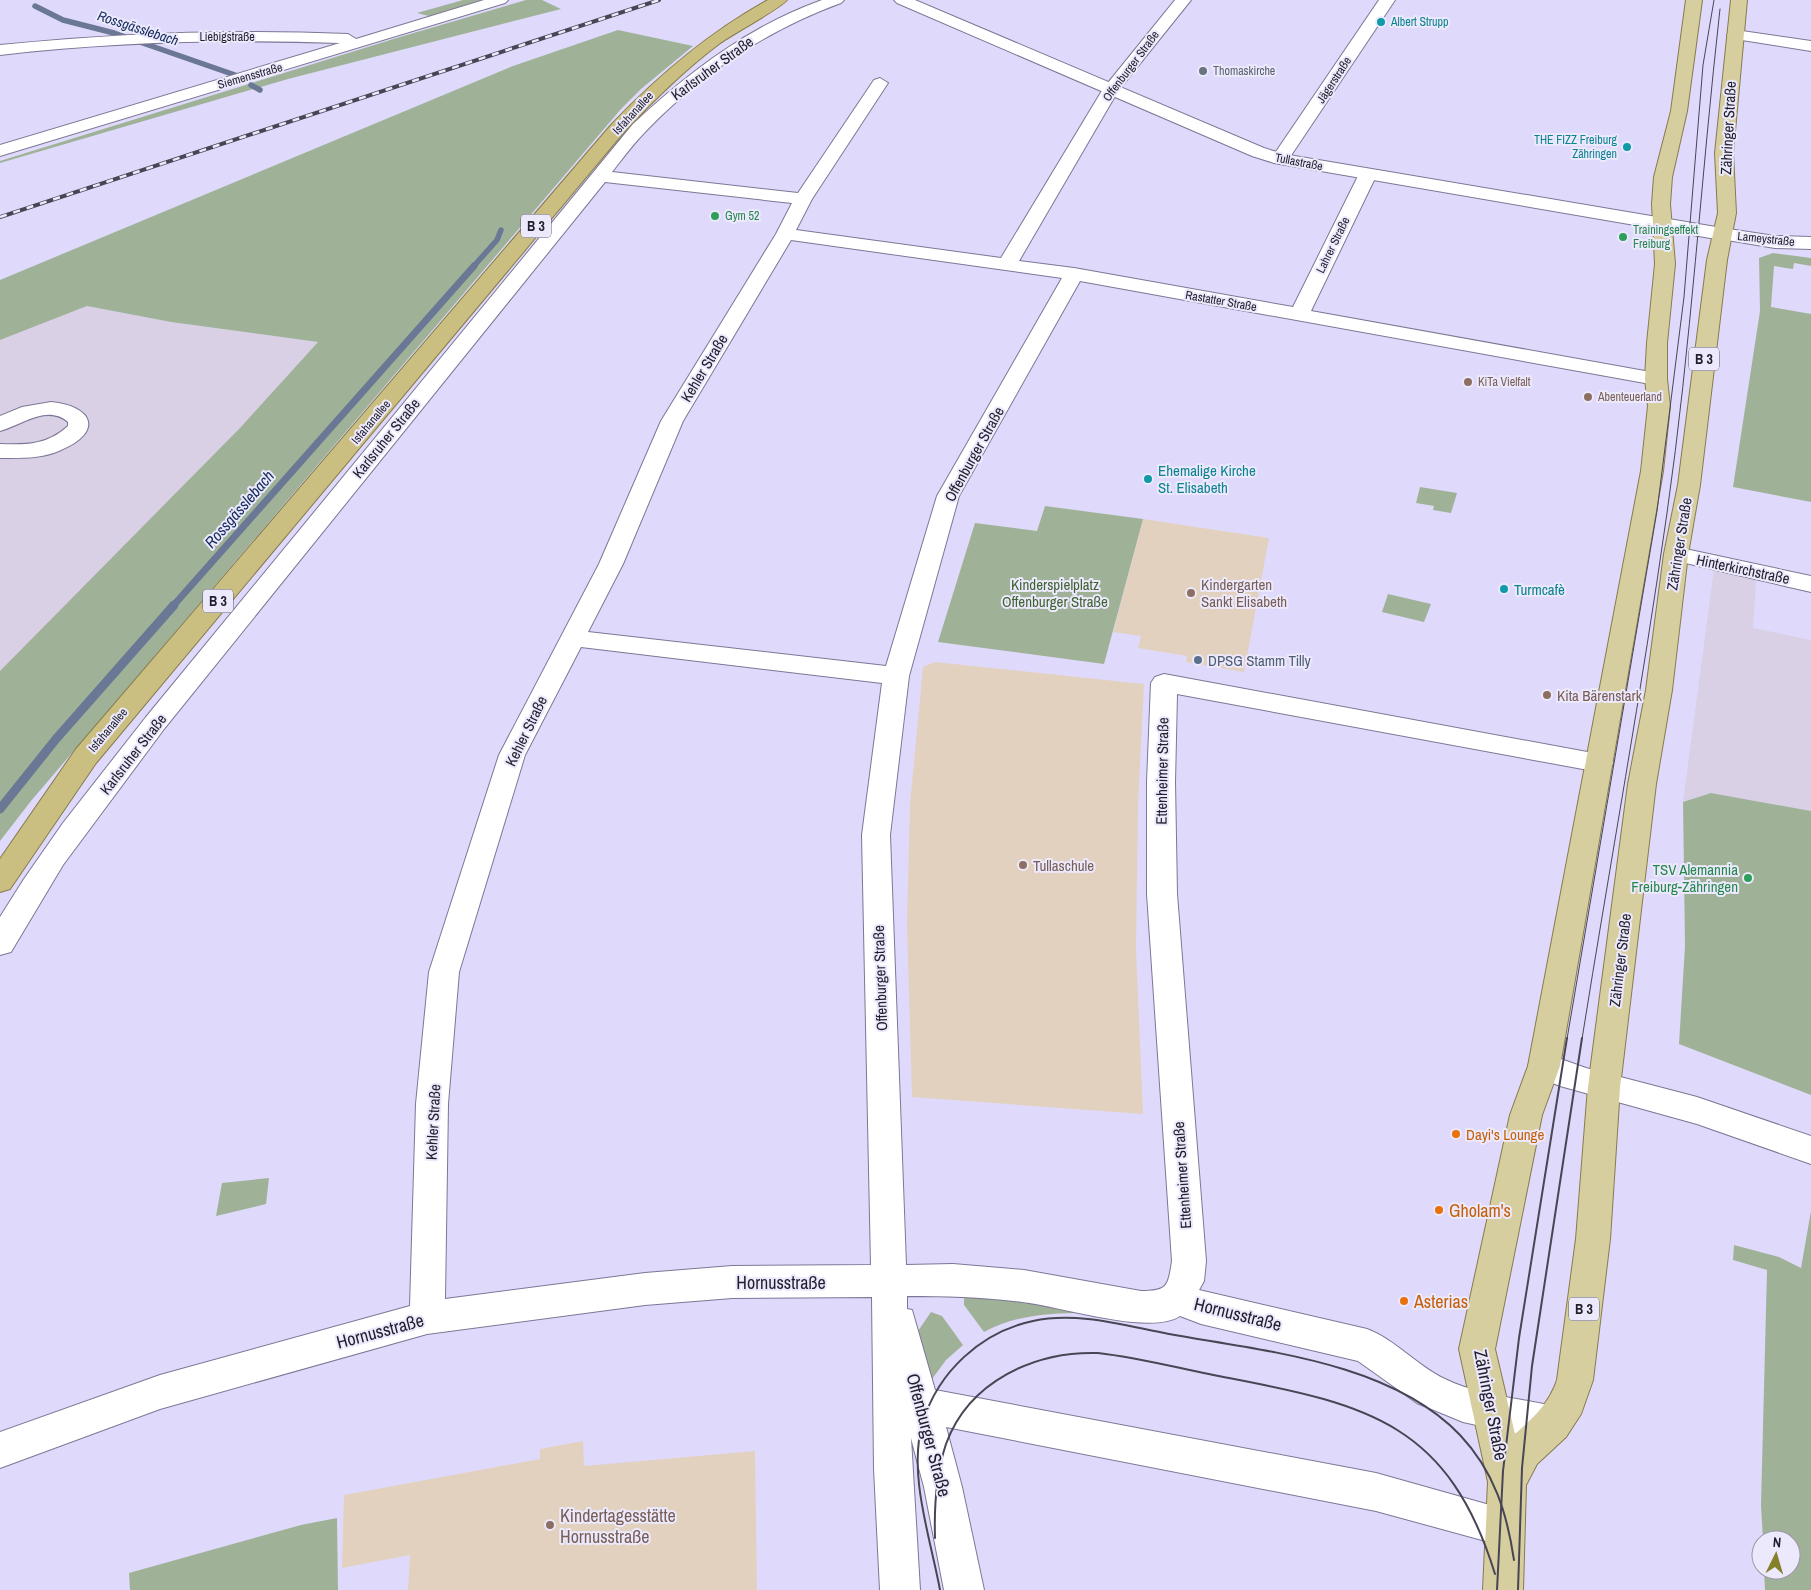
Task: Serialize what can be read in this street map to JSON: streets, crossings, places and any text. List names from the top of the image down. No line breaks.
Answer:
{"streets":{"highway":["Isfahanallee","B 3"],"main road":["Zähringer Straße"],"street":["Liebigstraße","Offenburger Straße","Karlsruher Straße","Siemensstraße","Jägerstraße","Tullastraße","Lameystraße","Lahrer Straße","Rastatter Straße","Kehler Straße","Hinterkirchstraße","Ettenheimer Straße","Hornusstraße"]},"crossings":[["Liebigstraße","Siemensstraße"],["Offenburger Straße","Tullastraße"],["Offenburger Straße","Rastatter Straße"],["Offenburger Straße","Hornusstraße"],["Jägerstraße","Tullastraße"],["Zähringer Straße","Tullastraße"],["Zähringer Straße","Lameystraße"],["Zähringer Straße","Rastatter Straße"],["Zähringer Straße","Hinterkirchstraße"],["Zähringer Straße","Ettenheimer Straße"],["Zähringer Straße","Hornusstraße"],["Tullastraße","Lameystraße"],["Tullastraße","Lahrer Straße"],["Lahrer Straße","Rastatter Straße"],["Rastatter Straße","Kehler Straße"],["Kehler Straße","Hornusstraße"],["Ettenheimer Straße","Hornusstraße"]],"water":["Rossgässlebach"],"parks":["Kinderspielplatz Offenburger Straße"],"places":["Albert Strupp","Thomaskirche","THE FIZZ Freiburg Zähringen","Gym 52","Trainingseffekt Freiburg","KiTa Vielfalt","Abenteuerland","Ehemalige Kirche St. Elisabeth","Turmcafè","Kindergarten Sankt Elisabeth","DPSG Stamm Tilly","Kita Bärenstark","Tullaschule","TSV Alemannia Freiburg-Zähringen","Dayi's Lounge","Gholam's","Asterias","Kindertagesstätte Hornusstraße"],"north":"top"}
